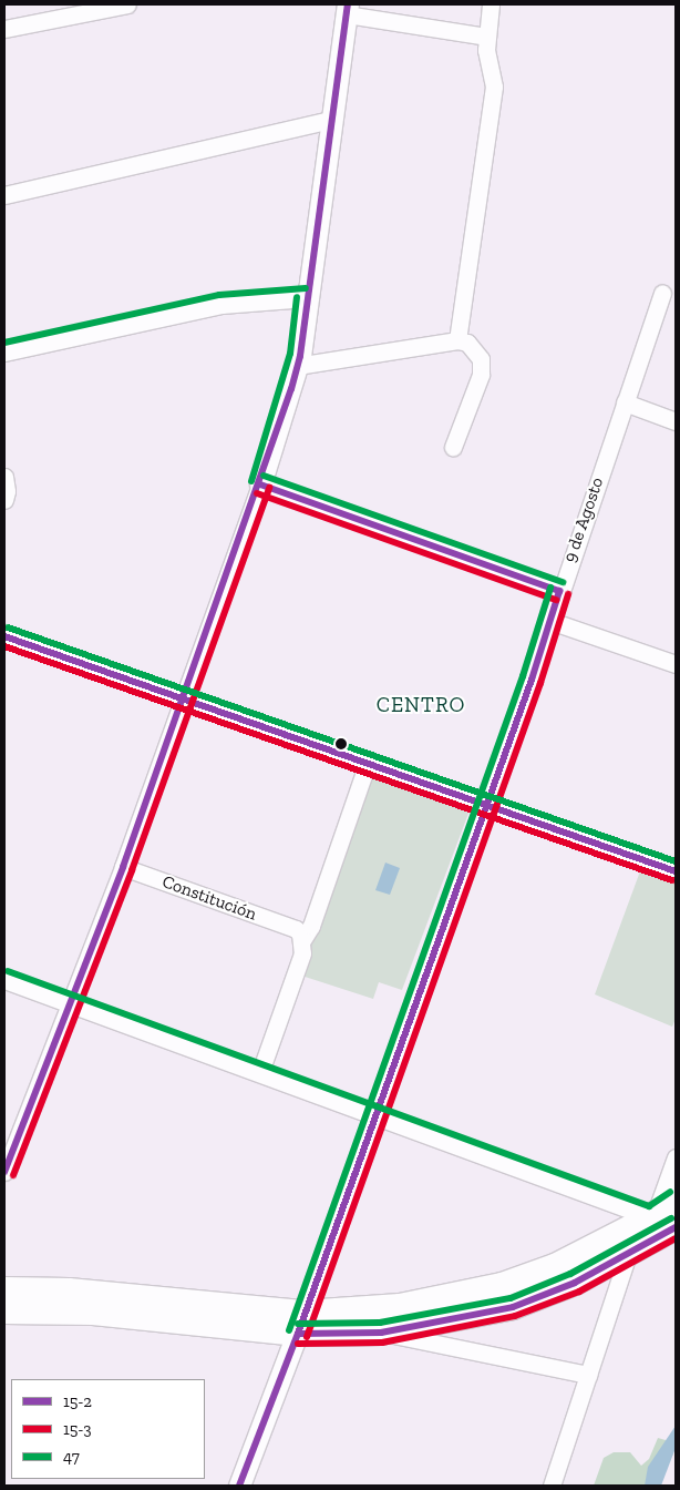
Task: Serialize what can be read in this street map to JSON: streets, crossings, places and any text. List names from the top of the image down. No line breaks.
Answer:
{"streets":{"street":["9 de Agosto","Constitución"]},"districts":["CENTRO"],"lines":["transit line 15-2","transit line 47","transit line 15-3"],"legend":["15-2","15-3","47"]}
